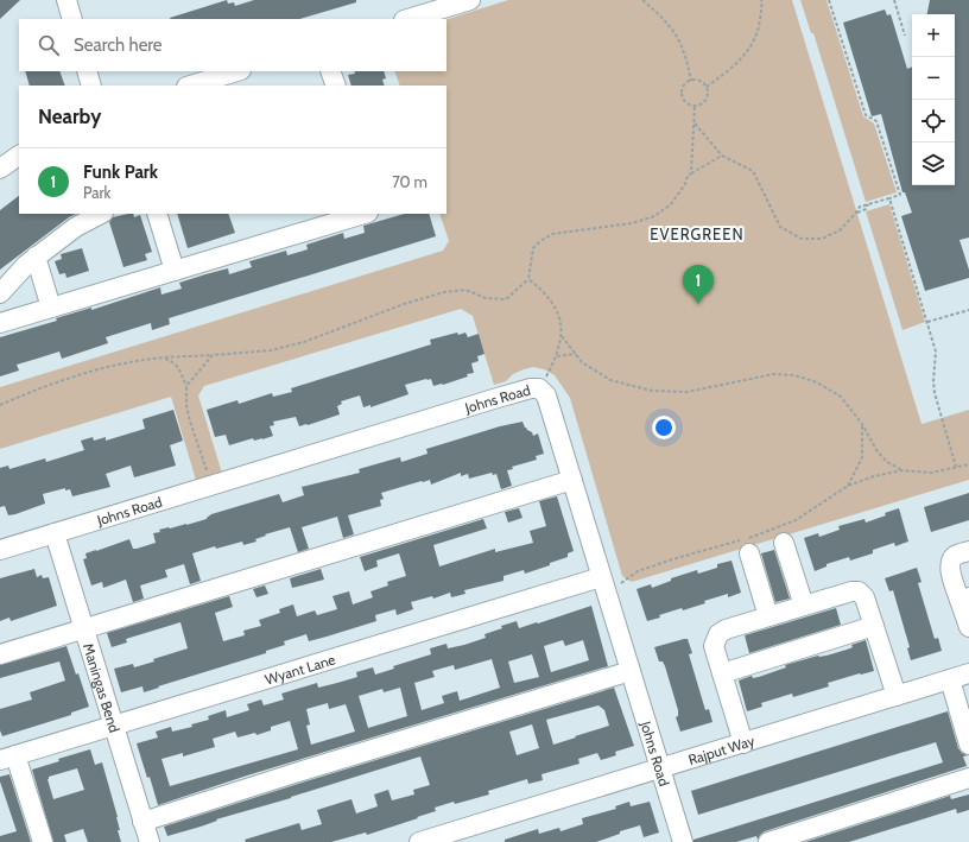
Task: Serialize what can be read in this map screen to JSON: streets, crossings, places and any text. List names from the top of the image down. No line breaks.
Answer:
{"streets":{"street":["Johns Road","Wyant Lane","Maningas Bend","Rajput Way"]},"crossings":[["Johns Road","Wyant Lane"],["Johns Road","Maningas Bend"],["Johns Road","Rajput Way"],["Wyant Lane","Maningas Bend"]],"districts":["EVERGREEN"],"page":{"map_buttons":["+","−"],"search":"Search here","heading":"Nearby","list":[{"mark":"1","name":"Funk Park","note":"Park","value":"70 m"}],"pins":"1"}}
